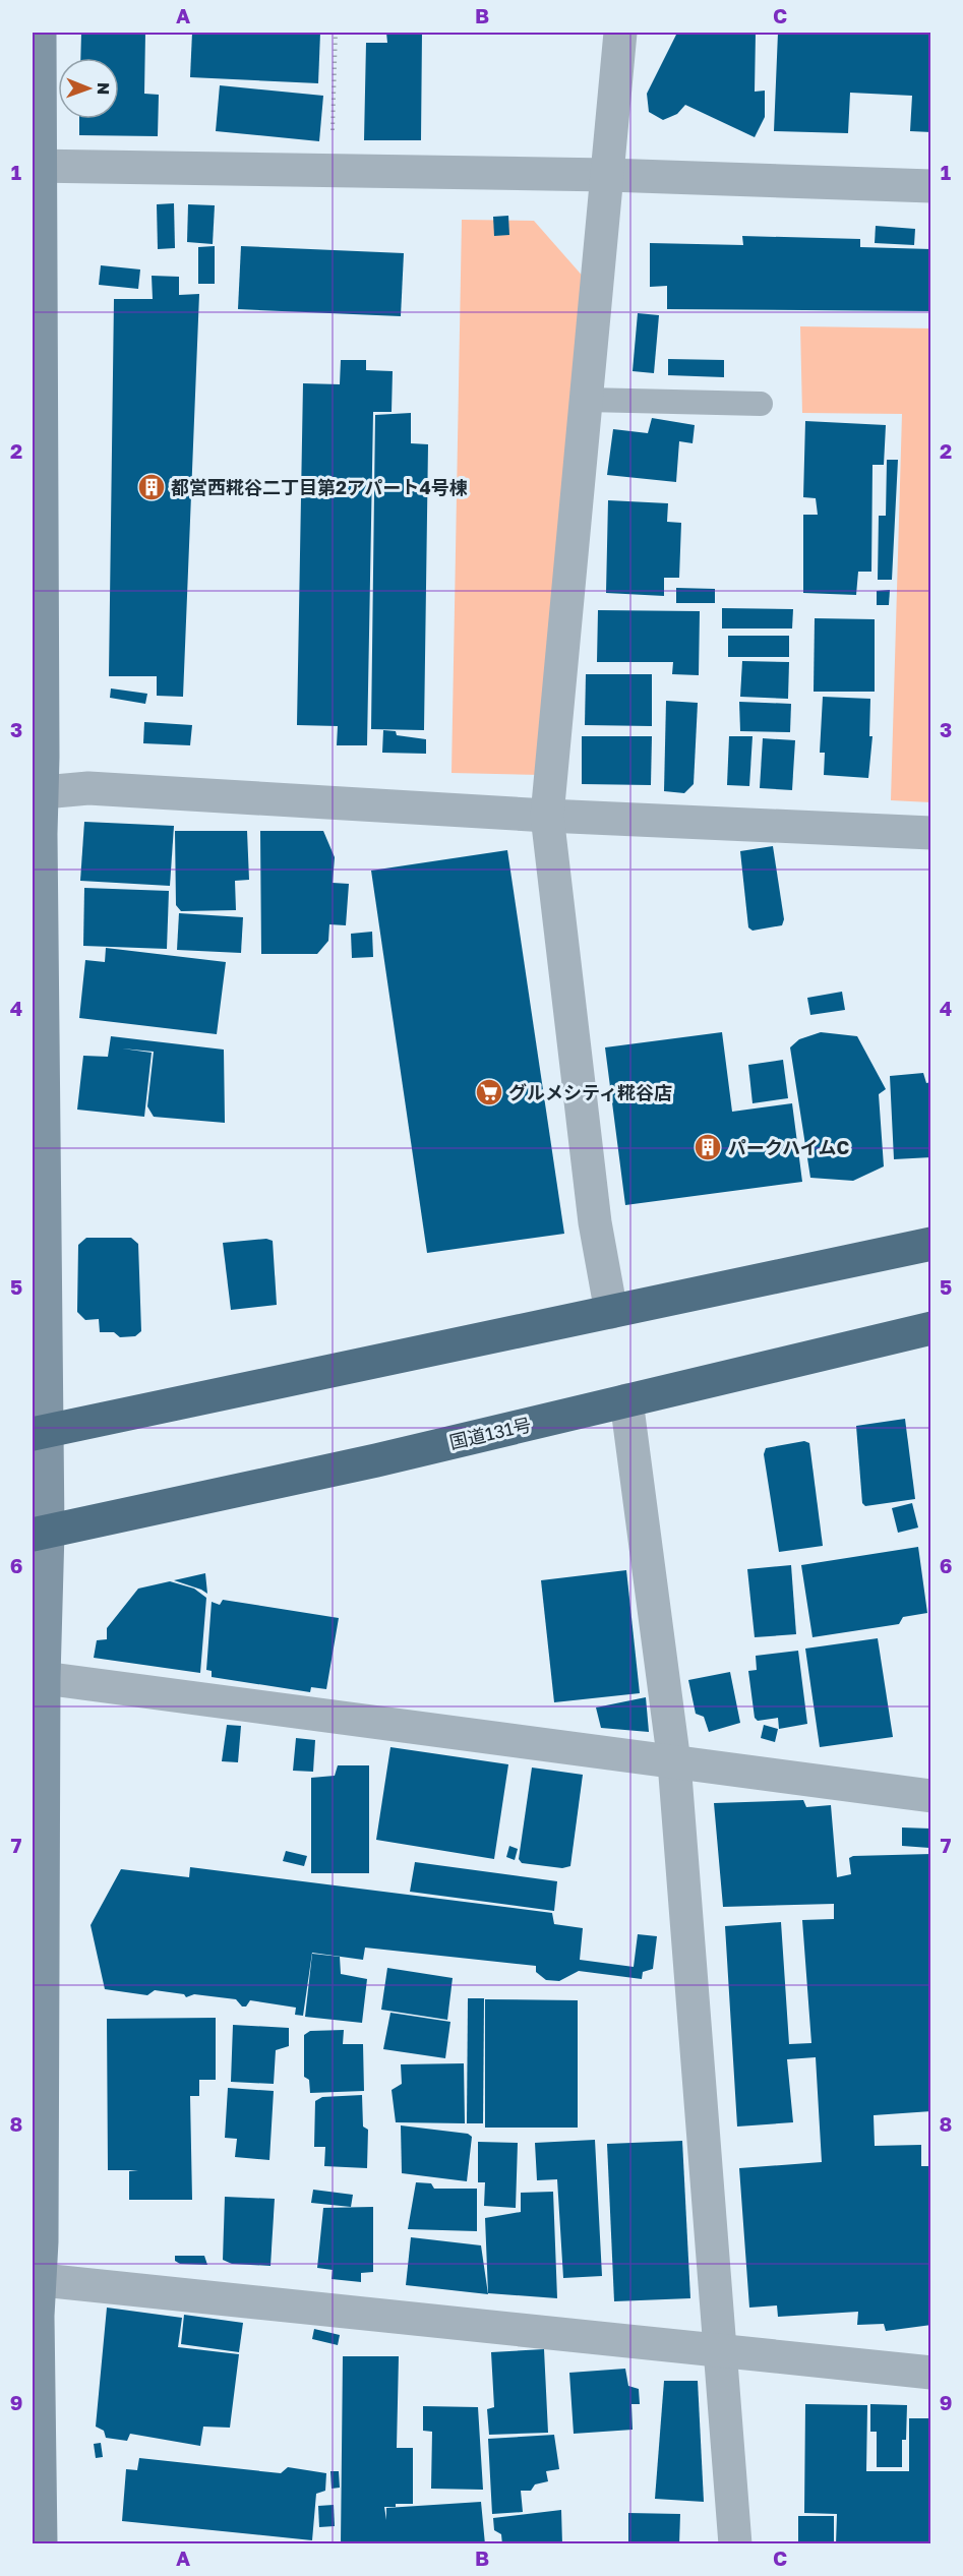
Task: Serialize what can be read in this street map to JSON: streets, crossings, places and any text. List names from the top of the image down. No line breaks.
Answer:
{"streets":{"highway":["国道131号"]},"places":{"building":["都営西糀谷二丁目第2アパート4号棟","パークハイムC"],"supermarket":["グルメシティ糀谷店"]},"north":"right","grid":{"columns":["A","B","C"],"rows":["1","2","3","4","5","6","7","8","9"]}}
